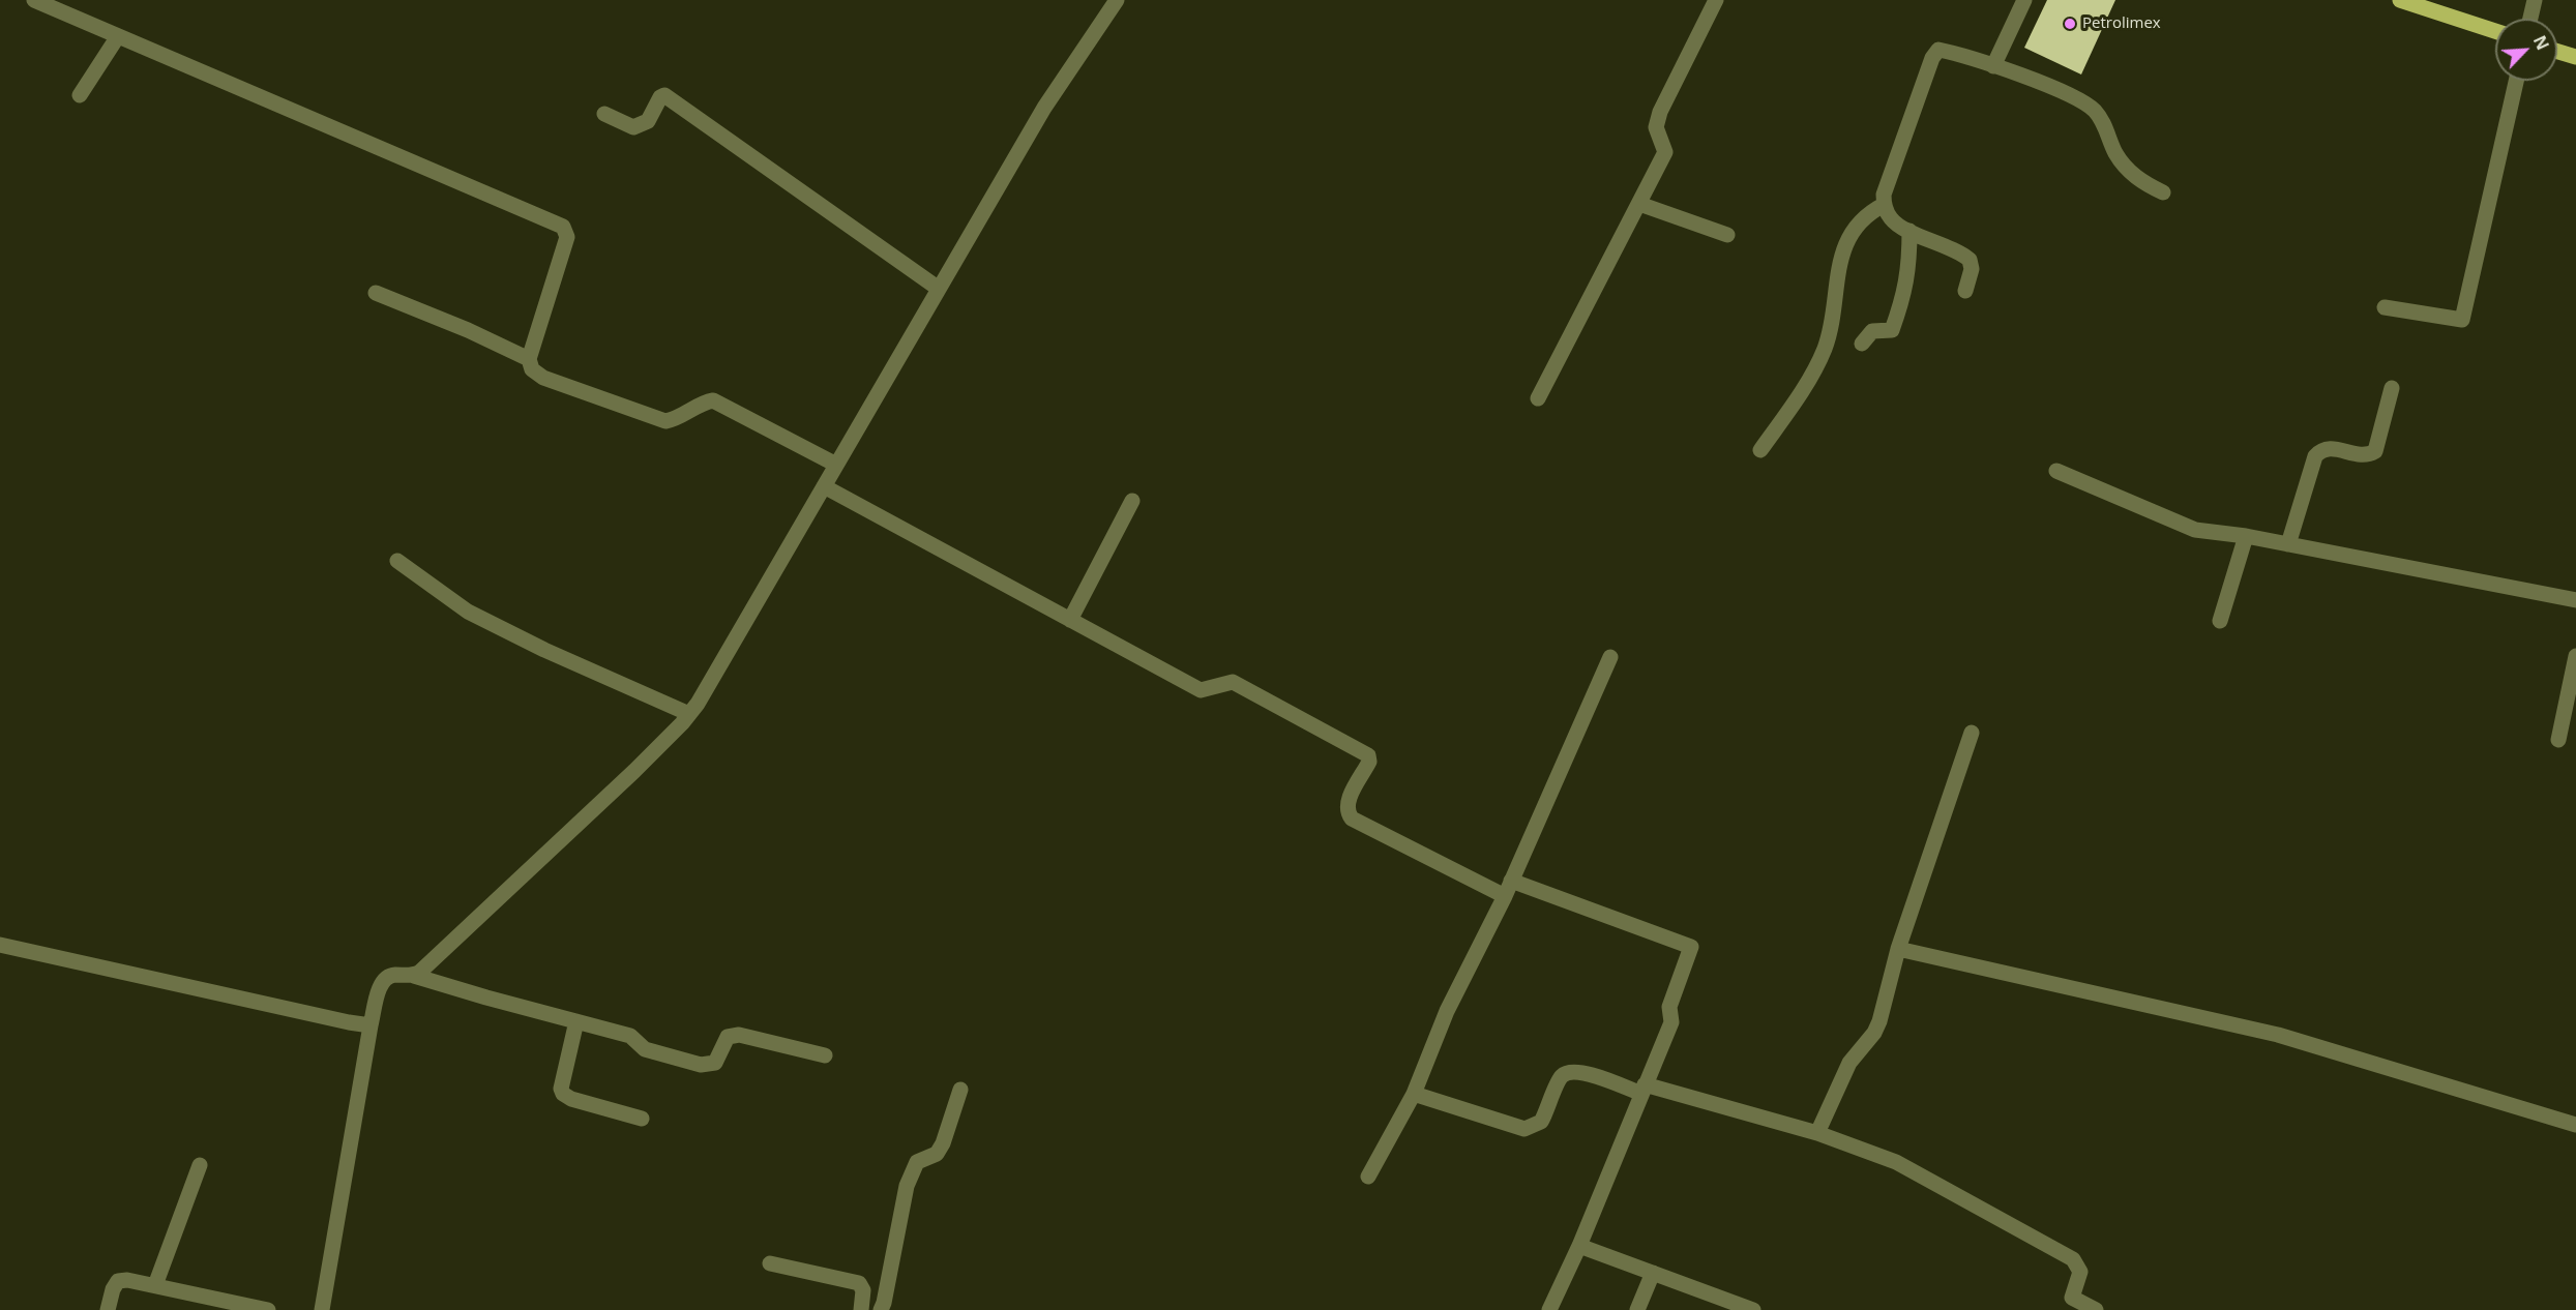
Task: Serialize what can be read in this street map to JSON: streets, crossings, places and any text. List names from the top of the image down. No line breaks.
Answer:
{"places":["Petrolimex"],"north":"top right"}
